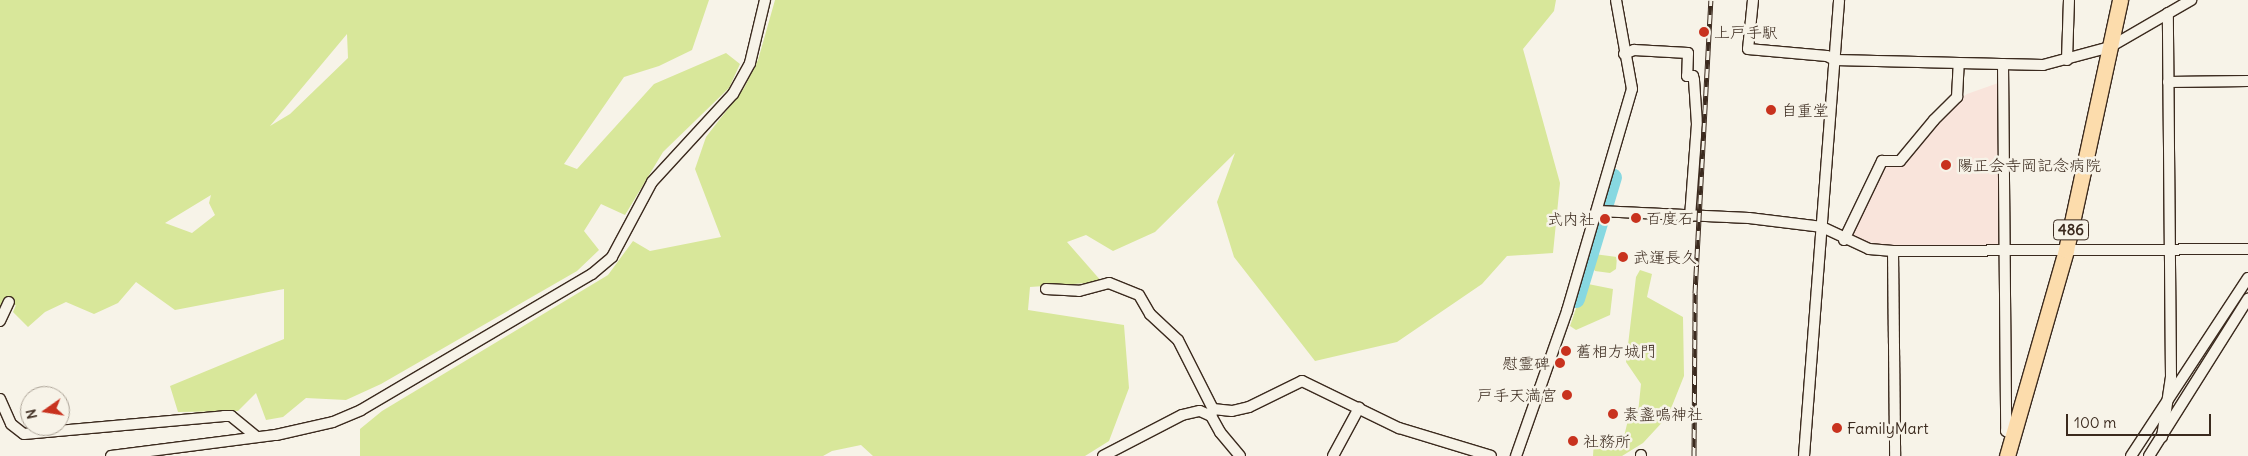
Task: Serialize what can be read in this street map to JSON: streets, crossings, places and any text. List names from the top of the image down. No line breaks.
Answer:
{"streets":{"highway":["486"]},"places":["上戸手駅","自重堂","陽正会寺岡記念病院","百度石","式内社","武運長久","舊相方城門","慰霊碑","戸手天満宮","素盞嗚神社","FamilyMart","社務所"],"scale_bar":"100 m","north":"left"}
